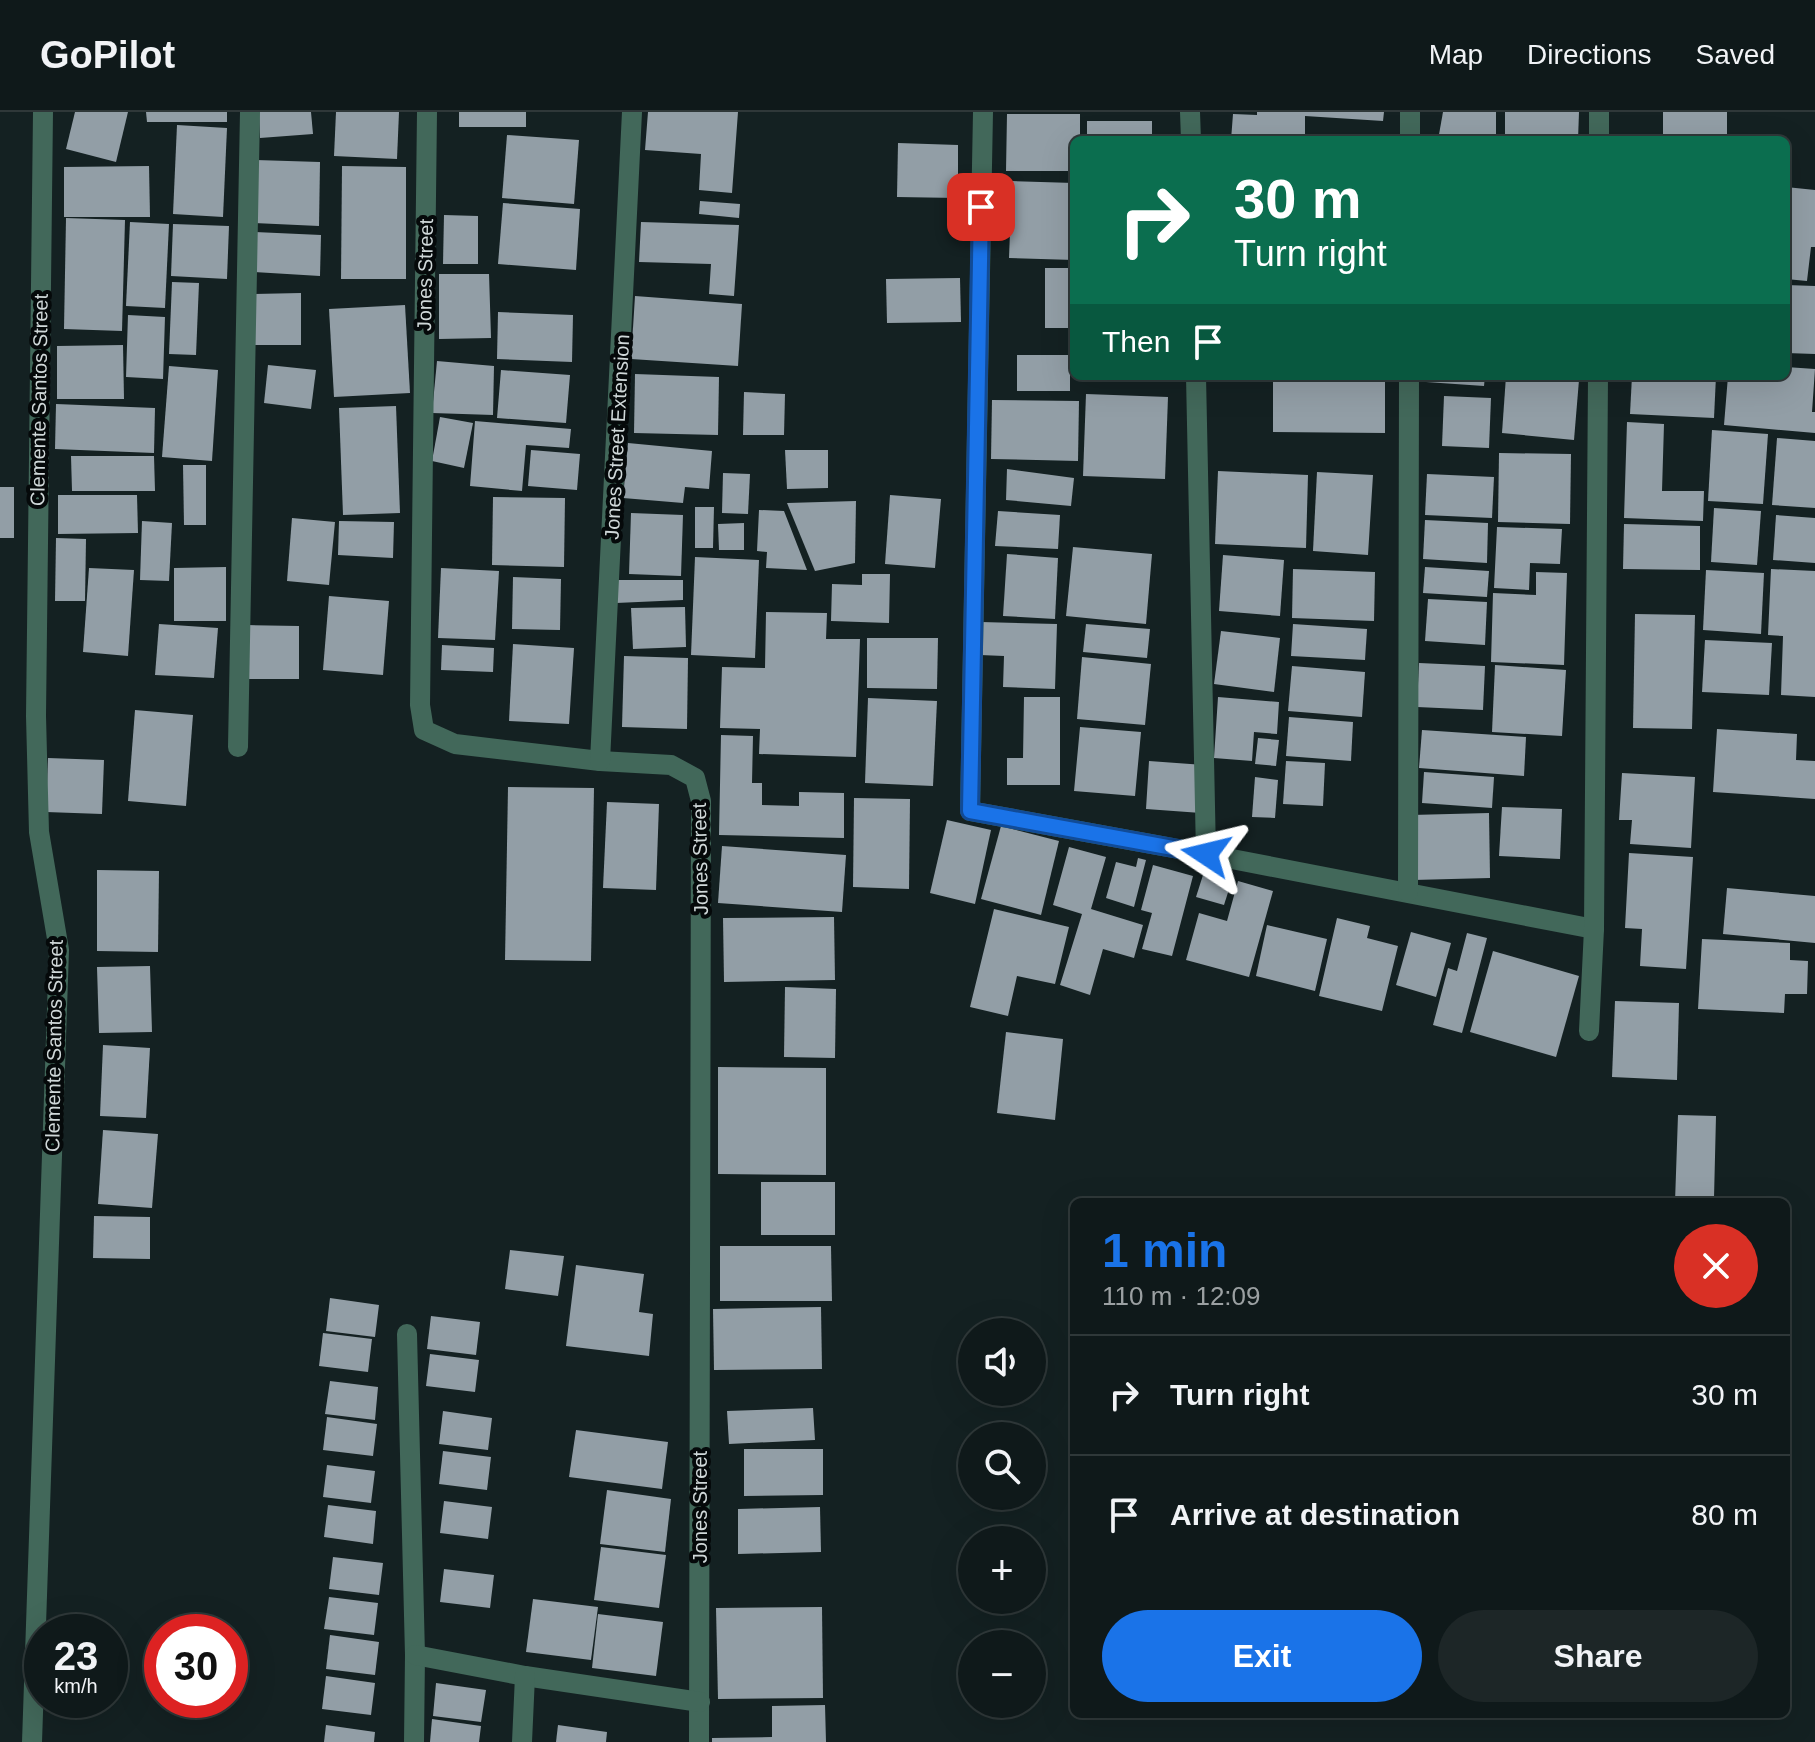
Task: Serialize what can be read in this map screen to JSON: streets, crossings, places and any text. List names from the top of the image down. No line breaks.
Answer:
{"streets":{"street":["Jones Street","Clemente Santos Street","Jones Street Extension"]},"crossings":[["Jones Street","Jones Street Extension"]],"page":{"header":"GoPilot","nav":["Map","Directions","Saved"],"turn":["30 m","Turn right"],"then":"Then","heading":["1 min","110 m · 12:09"],"map_buttons":["+","−"],"list":[{"name":"Turn right","value":"30 m"},{"name":"Arrive at destination","value":"80 m"}],"buttons":["Exit","Share"],"speed":"23 km/h","limit":"30"}}
